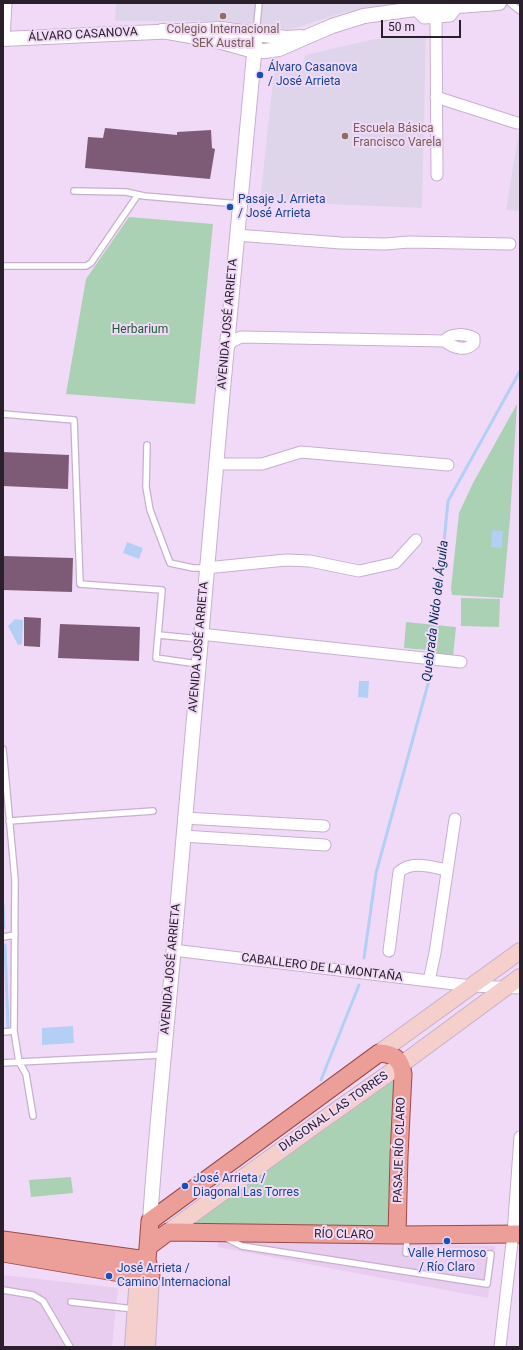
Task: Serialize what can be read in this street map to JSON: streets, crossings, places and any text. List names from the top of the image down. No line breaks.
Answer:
{"streets":{"main road":["AVENIDA JOSÉ ARRIETA","DIAGONAL LAS TORRES","PASAJE RÍO CLARO","RÍO CLARO"],"street":["ÁLVARO CASANOVA","CABALLERO DE LA MONTAÑA"]},"crossings":[["ÁLVARO CASANOVA","AVENIDA JOSÉ ARRIETA"],["AVENIDA JOSÉ ARRIETA","CABALLERO DE LA MONTAÑA"],["AVENIDA JOSÉ ARRIETA","DIAGONAL LAS TORRES"],["CABALLERO DE LA MONTAÑA","DIAGONAL LAS TORRES"],["DIAGONAL LAS TORRES","PASAJE RÍO CLARO"],["DIAGONAL LAS TORRES","RÍO CLARO"],["PASAJE RÍO CLARO","RÍO CLARO"]],"water":["Quebrada Nido del Águila"],"parks":["Herbarium"],"places":["Colegio Internacional SEK Austral","Álvaro Casanova / José Arrieta","Escuela Básica Francisco Varela","Pasaje J. Arrieta / José Arrieta","José Arrieta / Diagonal Las Torres","Valle Hermoso / Río Claro","José Arrieta / Camino Internacional"],"scale_bar":"50 m"}
